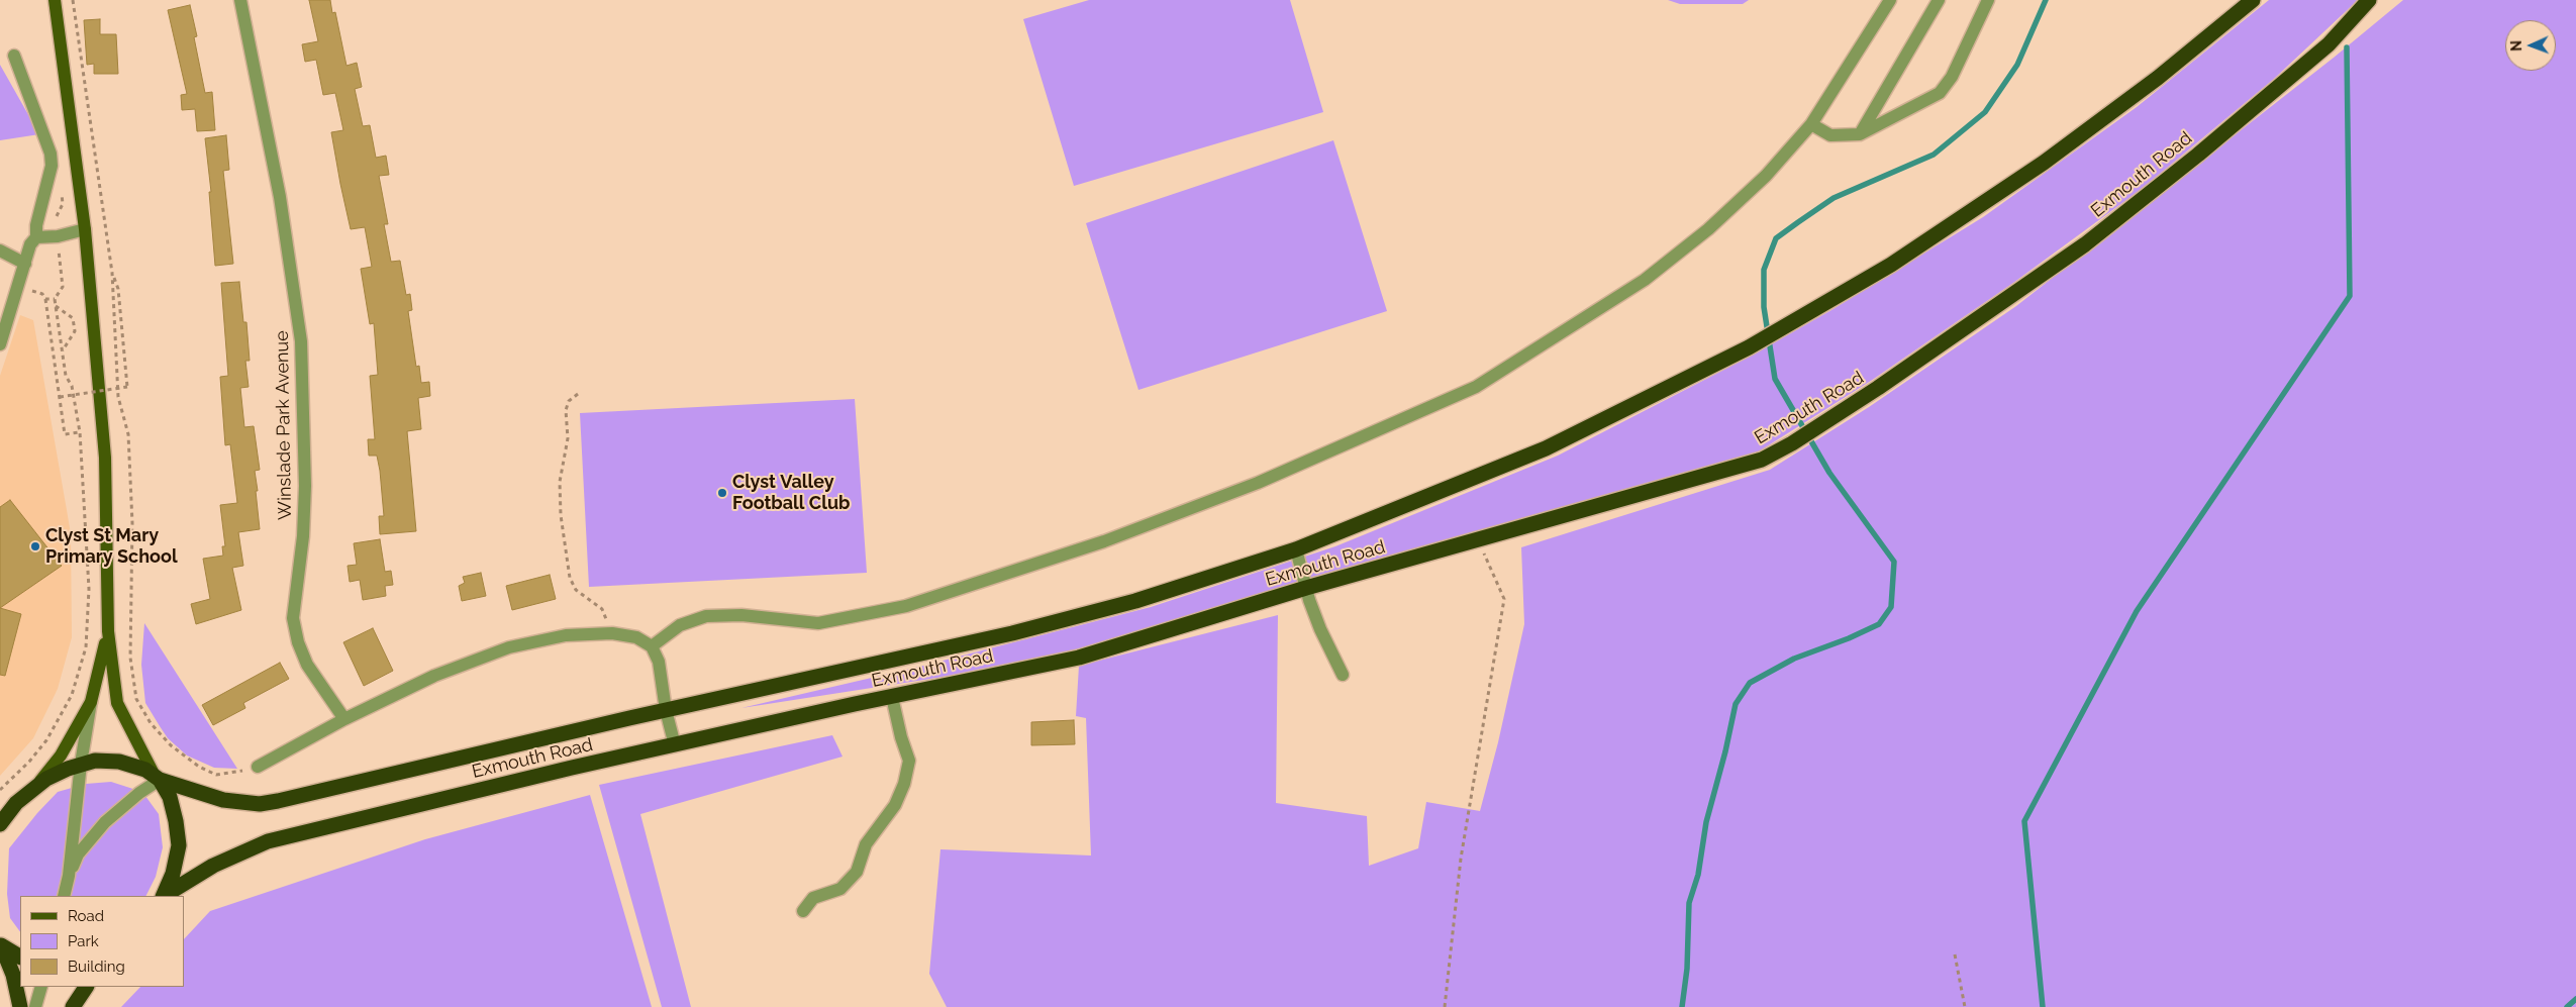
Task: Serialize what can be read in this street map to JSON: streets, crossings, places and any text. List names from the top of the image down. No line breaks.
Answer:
{"streets":{"highway":["Exmouth Road"],"street":["Winslade Park Avenue"]},"places":["Clyst Valley Football Club","Clyst St Mary Primary School"],"legend":["Road","Park","Building"],"north":"left"}
